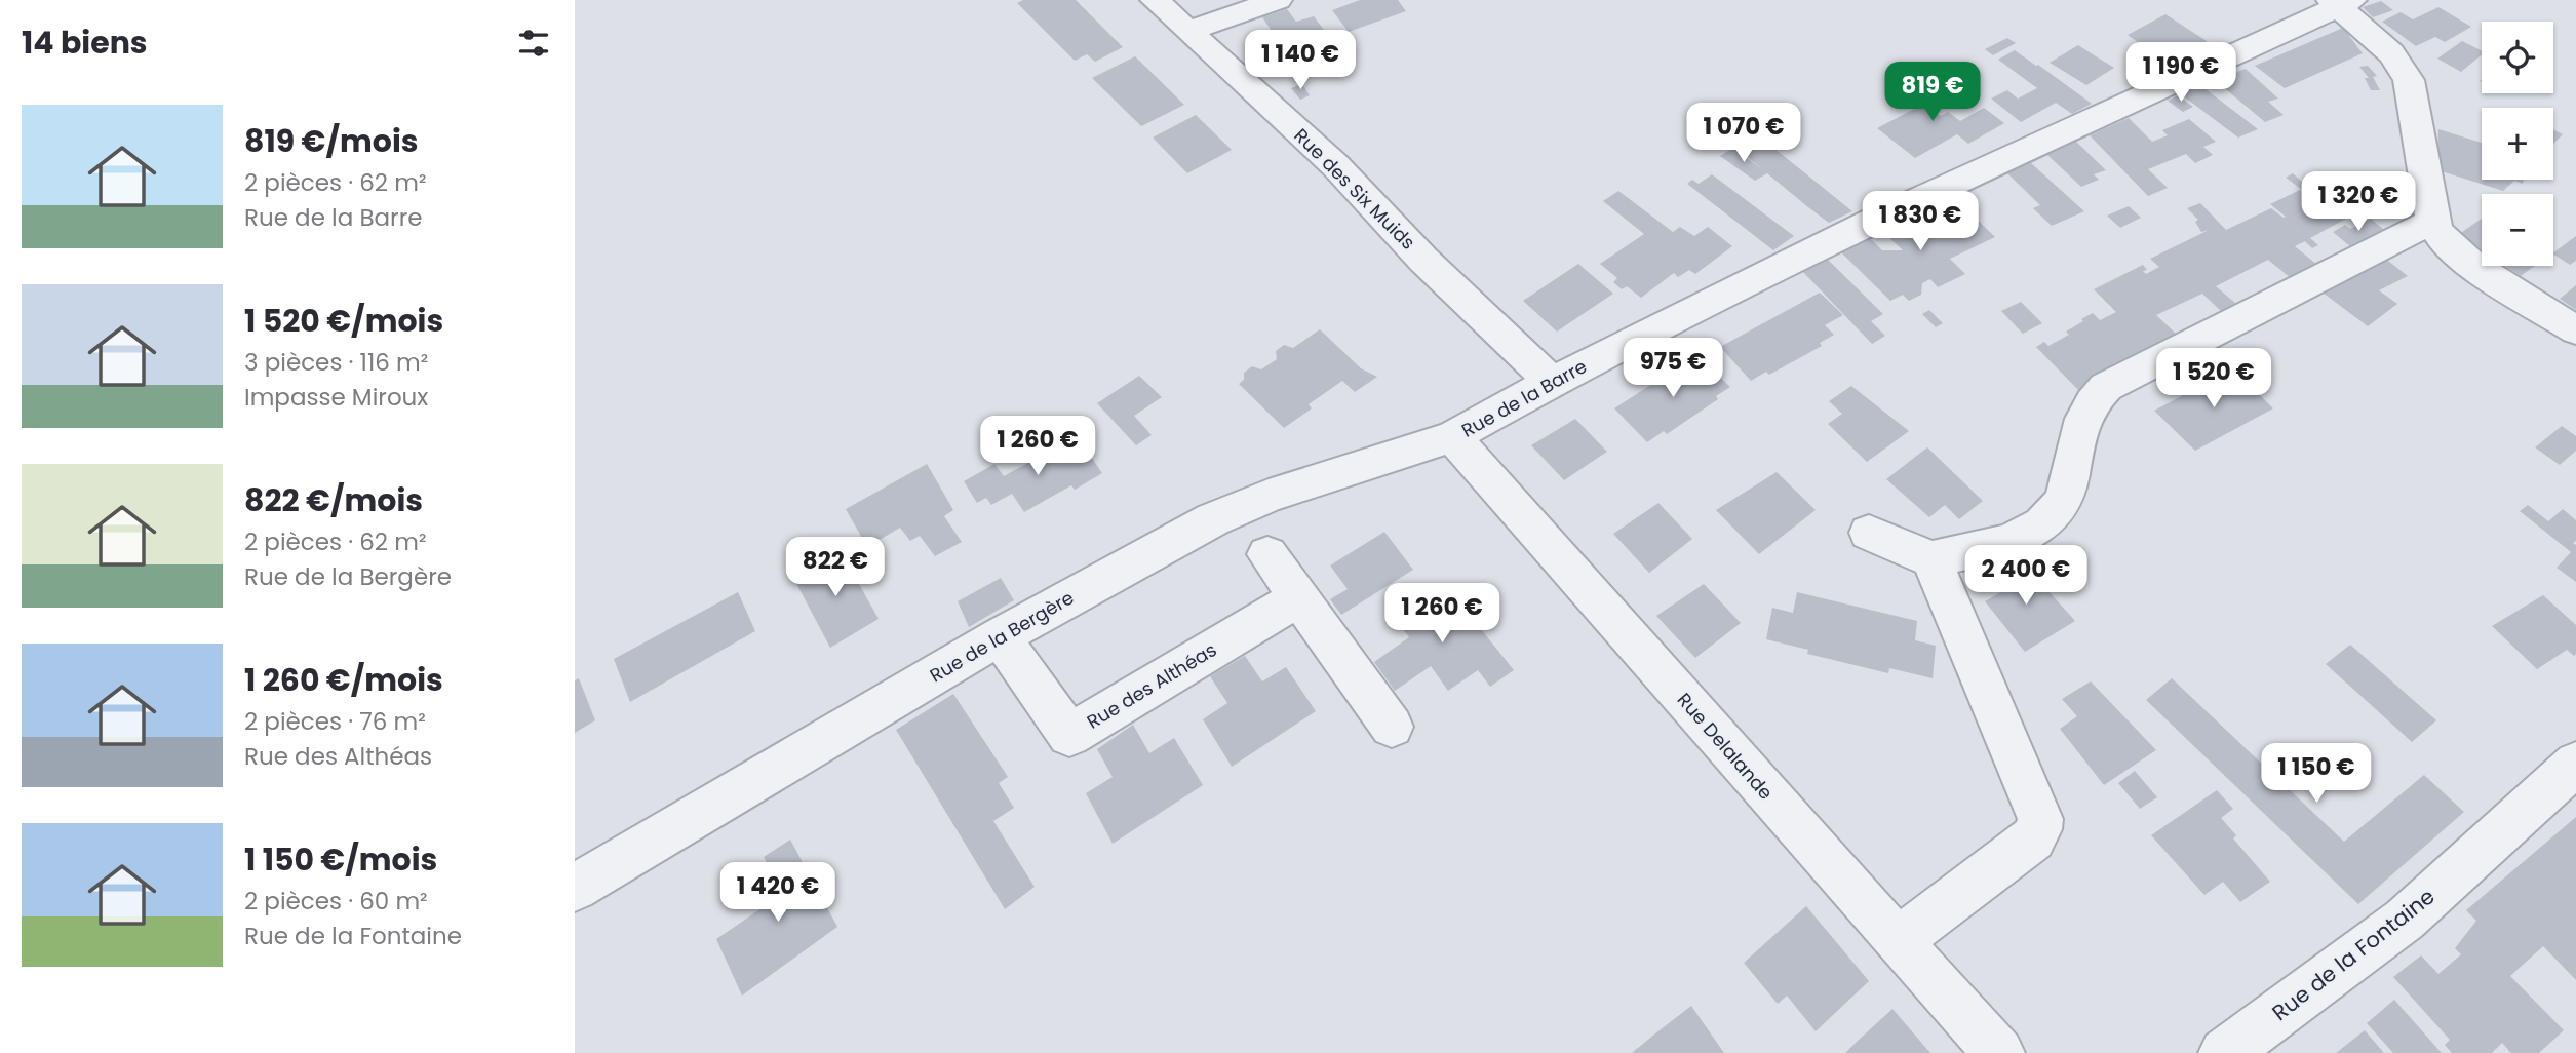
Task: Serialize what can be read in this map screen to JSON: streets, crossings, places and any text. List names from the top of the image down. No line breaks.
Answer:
{"streets":{"street":["Rue des Six Muids","Rue de la Barre","Rue de la Bergère","Rue des Althéas","Rue Delalande","Rue de la Fontaine"]},"crossings":[["Rue des Six Muids","Rue de la Barre"],["Rue de la Barre","Rue de la Bergère"],["Rue de la Barre","Rue Delalande"],["Rue de la Bergère","Rue des Althéas"],["Rue de la Bergère","Rue Delalande"]],"page":{"heading":"14 biens","map_buttons":["+","−"],"price":["1 140 €","1 190 €","819 €","1 070 €","1 320 €","1 830 €","975 €","1 520 €","1 260 €","822 €","2 400 €","1 260 €","1 150 €","1 420 €"],"list":[{"name":"819 €/mois","note":"2 pièces · 62 m² · Rue de la Barre"},{"name":"1 520 €/mois","note":"3 pièces · 116 m² · Impasse Miroux"},{"name":"822 €/mois","note":"2 pièces · 62 m² · Rue de la Bergère"},{"name":"1 260 €/mois","note":"2 pièces · 76 m² · Rue des Althéas"},{"name":"1 150 €/mois","note":"2 pièces · 60 m² · Rue de la Fontaine"}]}}
